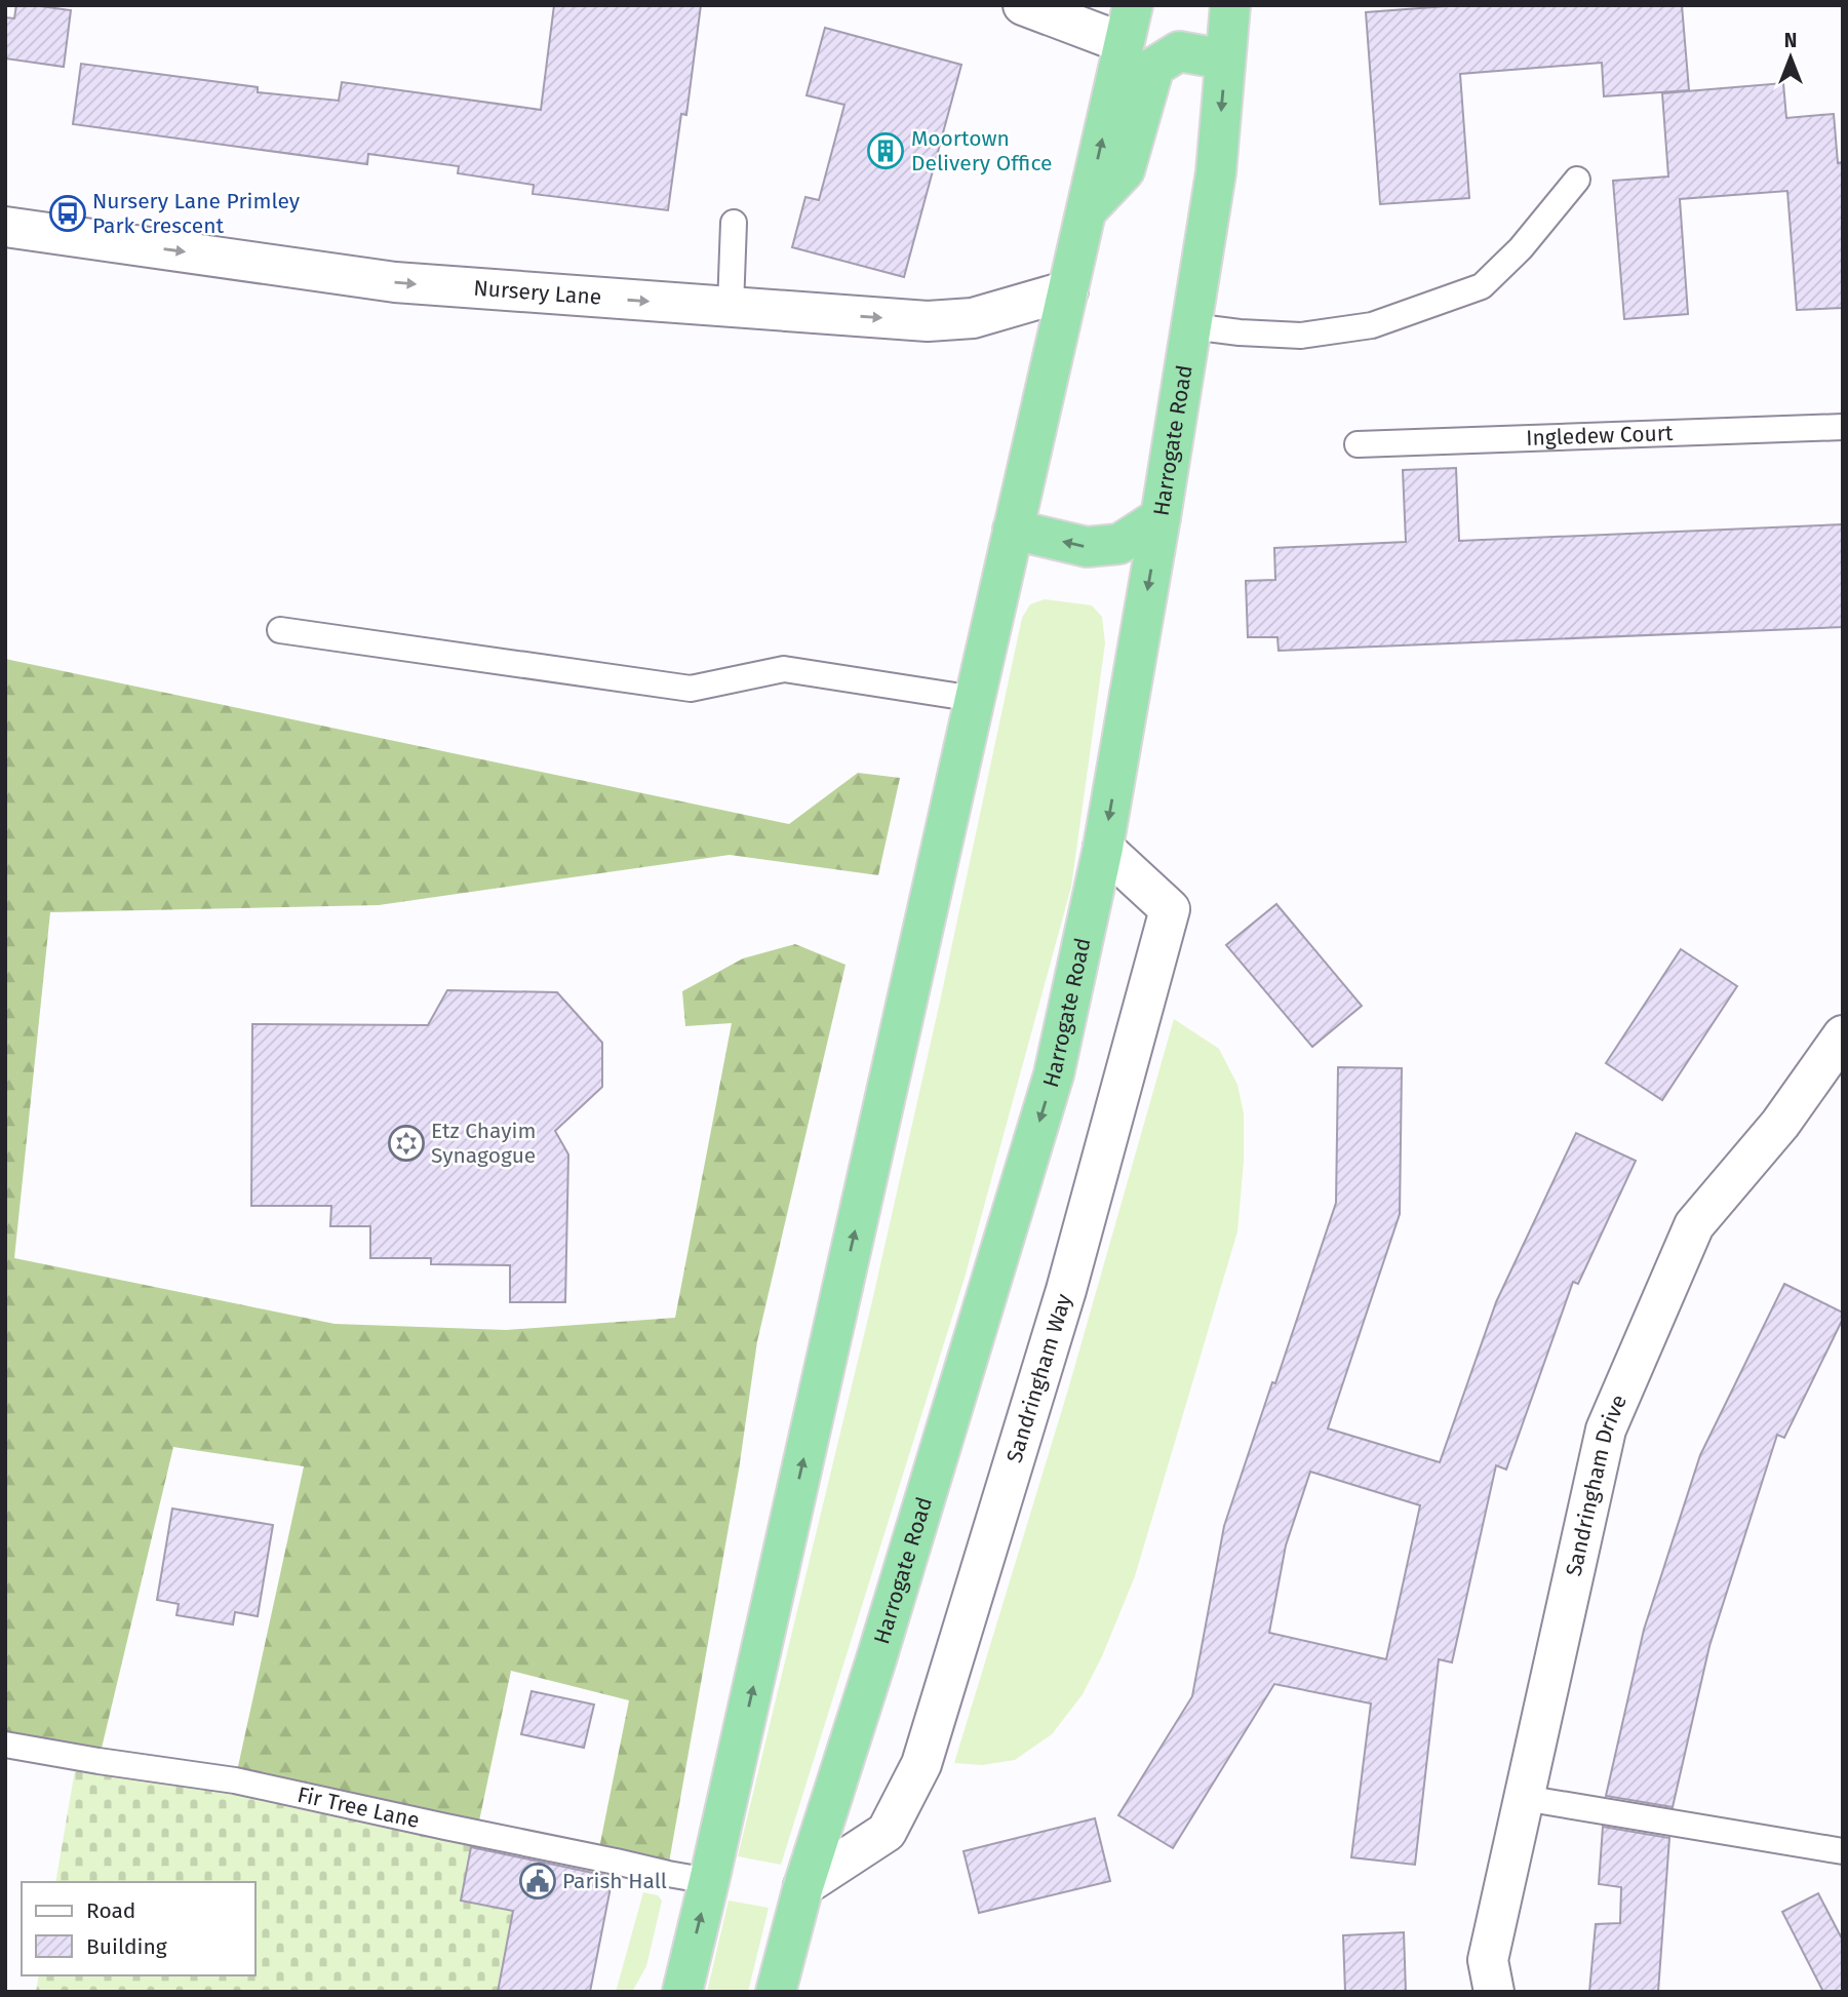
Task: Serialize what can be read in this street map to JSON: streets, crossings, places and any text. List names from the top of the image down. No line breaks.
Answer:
{"streets":{"highway":["Harrogate Road"],"street":["Nursery Lane","Sandringham Way","Sandringham Drive"],"lane":["Ingledew Court","Fir Tree Lane"]},"crossings":[["Harrogate Road","Sandringham Way"]],"one_way":["Nursery Lane"],"places":{"building":["Moortown Delivery Office"],"bus stop":["Nursery Lane Primley Park Crescent"],"synagogue":["Etz Chayim Synagogue"],"public building":["Parish Hall"]},"legend":["Road","Building"],"north":"top"}
